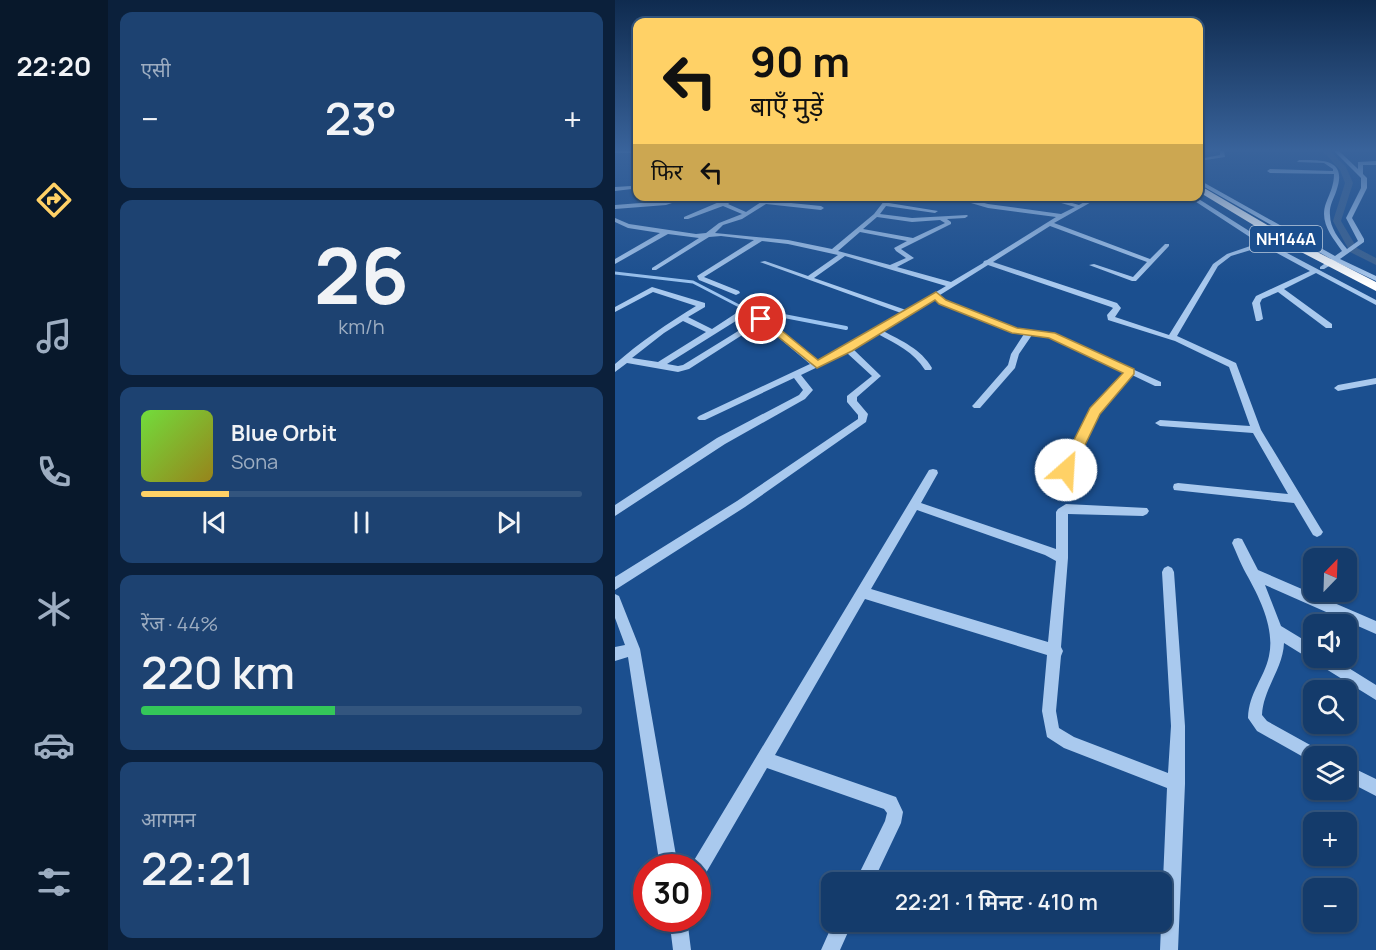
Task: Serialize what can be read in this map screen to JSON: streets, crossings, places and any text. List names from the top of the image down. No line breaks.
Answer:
{"streets":{"highway":["NH144A"]},"north":"top right","page":{"tabs":"22:20","tile":["एसी",["26","km/h"],["रेंज · 44%","220 km"],["आगमन","22:21"]],"turn":["90 m","बाएँ मुड़ें"],"heat":["−","23°","+"],"then":"फिर","song":["Blue Orbit","Sona"],"map_buttons":["+","−"],"limit":"30","trip":"22:21 · 1 मिनट · 410 m"}}
